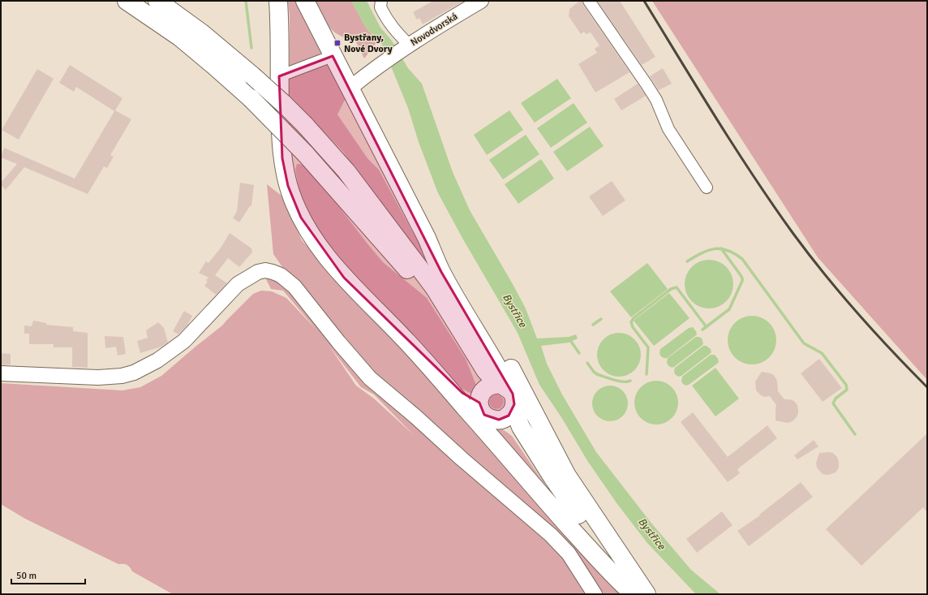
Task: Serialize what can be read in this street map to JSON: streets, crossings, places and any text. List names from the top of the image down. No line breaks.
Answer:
{"streets":{"street":["Novodvorská"]},"water":["Bystřice"],"places":{"transit":["Bystřany, Nové Dvory"]},"scale_bar":"50 m"}
